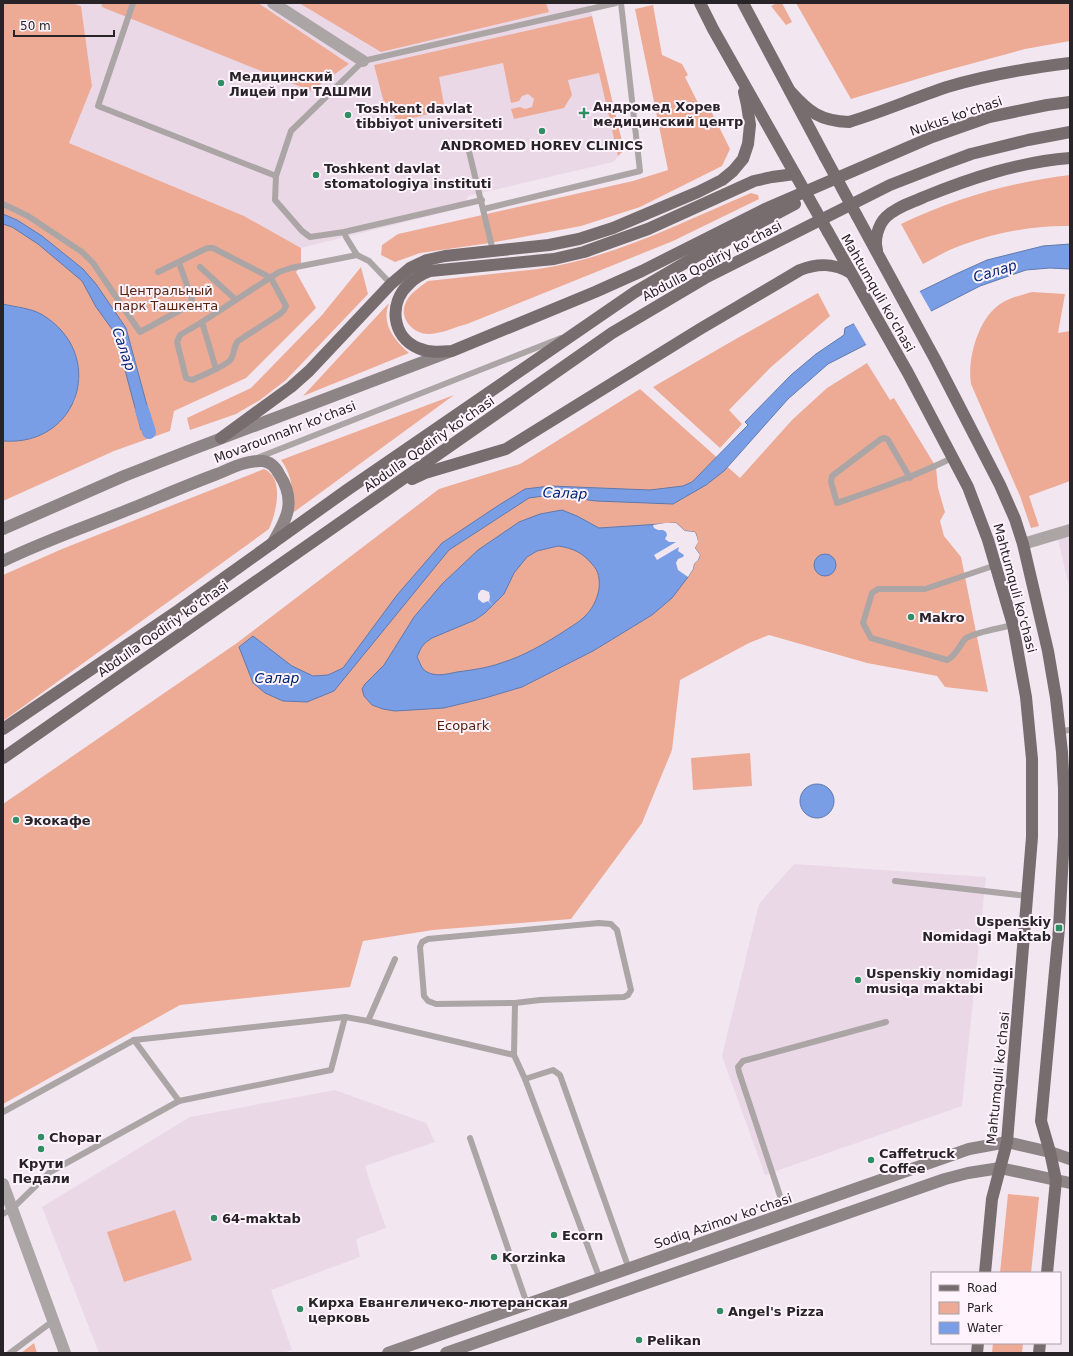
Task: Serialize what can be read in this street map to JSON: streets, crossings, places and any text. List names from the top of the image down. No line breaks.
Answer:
{"streets":{"main road":["Nukus ko'chasi","Abdulla Qodiriy ko'chasi","Mahtumquli ko'chasi","Movarounnahr ko'chasi","Sodiq Azimov ko'chasi"]},"crossings":[["Nukus ko'chasi","Abdulla Qodiriy ko'chasi"],["Abdulla Qodiriy ko'chasi","Movarounnahr ko'chasi"],["Mahtumquli ko'chasi","Sodiq Azimov ko'chasi"]],"water":["Салар"],"parks":["Центральный парк Ташкента","Ecopark"],"places":{"other":["Медицинский Лицей при ТАШМИ","Toshkent davlat tibbiyot universiteti","ANDROMED HOREV CLINICS","Toshkent davlat stomatologiya instituti","Makro","Экокафе","Uspenskiy nomidagi musiqa maktabi","Chopar","Крути Педали","Caffetruck Coffee","64-maktab","Ecorn","Korzinka","Кирха Евангеличеко-лютеранская церковь","Angel's Pizza","Pelikan"],"health":["Андромед Хорев медицинский центр"],"transit":["Uspenskiy Nomidagi Maktab"]},"legend":["Road","Park","Water"],"scale_bar":"50 m"}
